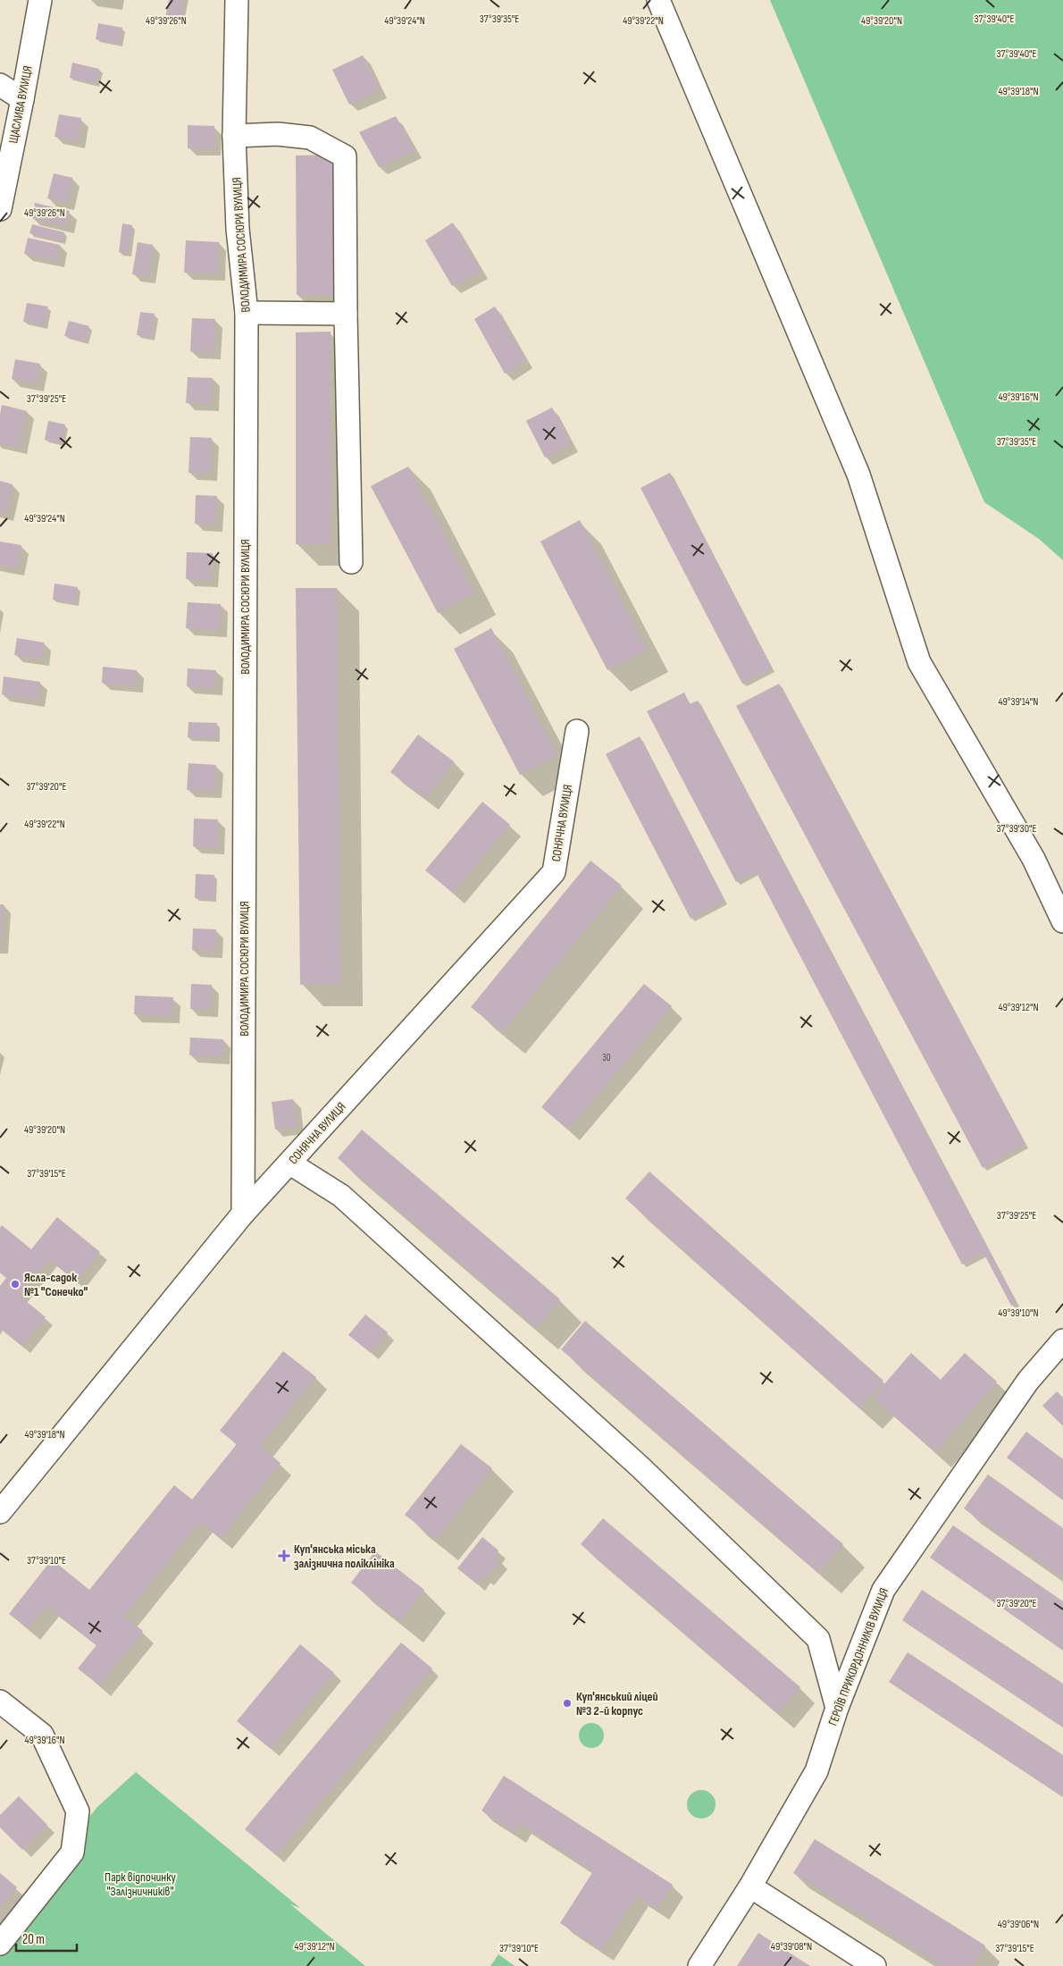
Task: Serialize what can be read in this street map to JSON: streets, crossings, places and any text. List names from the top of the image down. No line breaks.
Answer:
{"streets":{"street":["ЩАСЛИВА ВУЛИЦЯ","ВОЛОДИМИРА СОСЮРИ ВУЛИЦЯ","СОНЯЧНА ВУЛИЦЯ","ГЕРОЇВ ПРИКОРДОННИКІВ ВУЛИЦЯ"]},"crossings":[["ВОЛОДИМИРА СОСЮРИ ВУЛИЦЯ","СОНЯЧНА ВУЛИЦЯ"]],"parks":["Парк відпочинку \"Залізничників\""],"places":{"other":["Ясла-садок №1 \"Сонечко\"","Куп'янський ліцей №3 2-й корпус"],"health":["Куп'янська міська залізнична поліклініка"]},"house_numbers":["30"],"scale_bar":"20 m","coordinates":["37°39'35\"E","37°39'40\"E","49°39'26\"N","49°39'24\"N","49°39'22\"N","49°39'20\"N","49°39'18\"N","49°39'16\"N","37°39'25\"E","49°39'14\"N","37°39'20\"E","37°39'30\"E","49°39'12\"N","37°39'15\"E","49°39'10\"N","37°39'10\"E","49°39'06\"N","49°39'08\"N"]}
